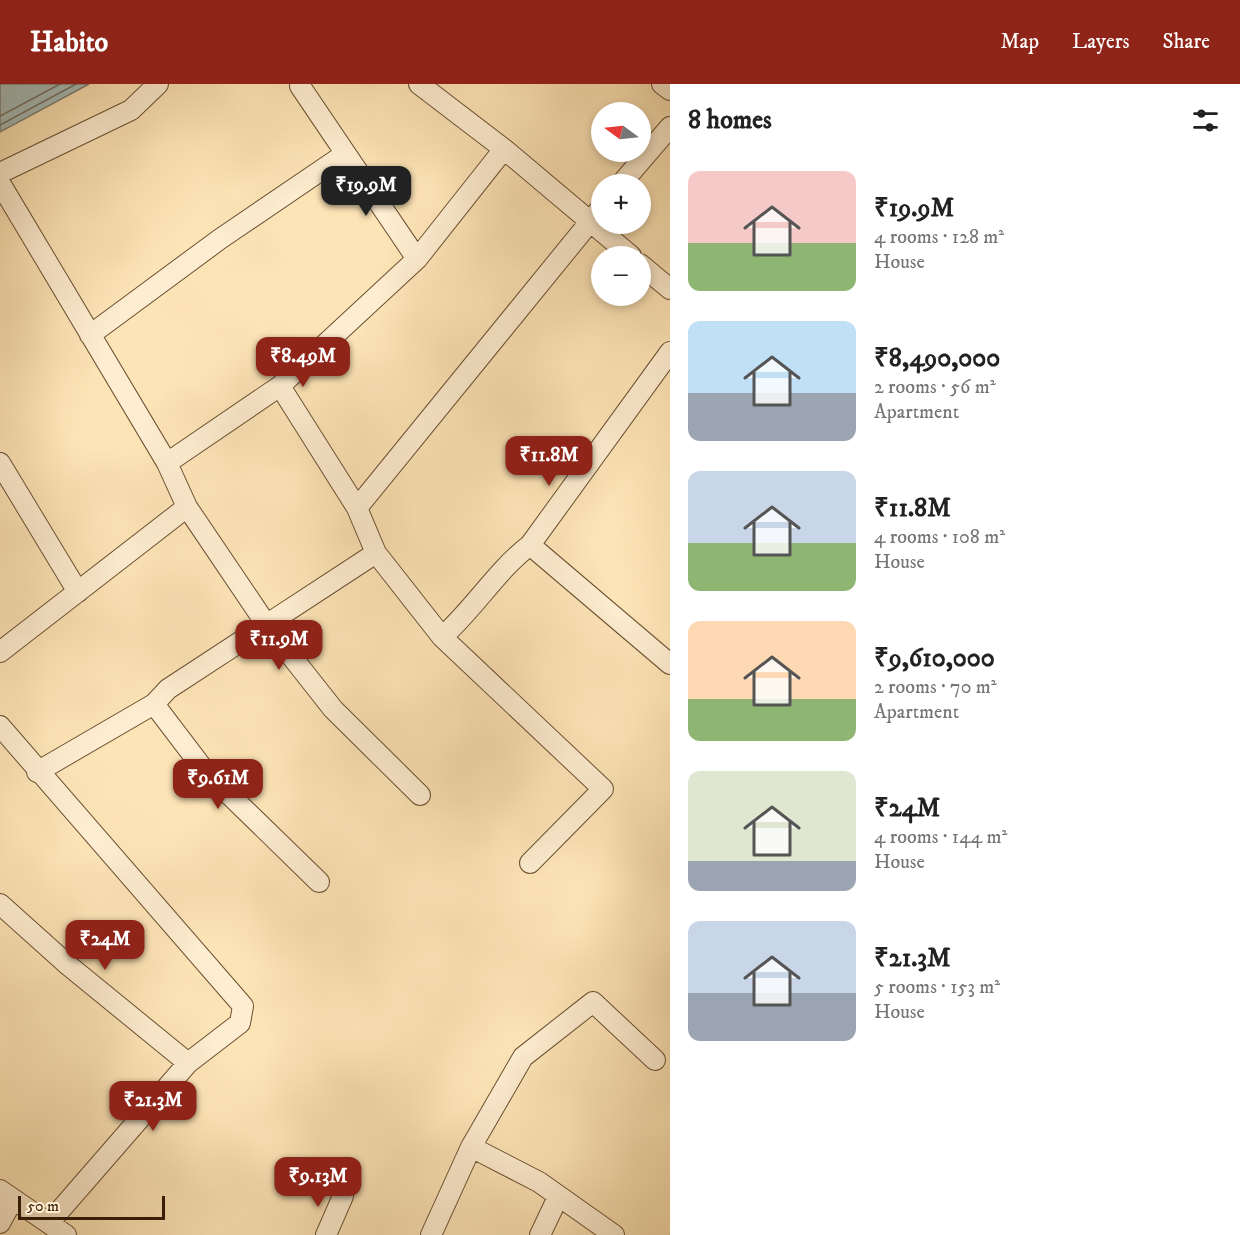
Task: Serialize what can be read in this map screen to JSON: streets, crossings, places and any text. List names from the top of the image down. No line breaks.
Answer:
{"scale_bar":"50 m","north":"left","page":{"header":"Habito","nav":["Map","Layers","Share"],"heading":"8 homes","map_buttons":["+","−"],"list":[{"name":"₹19.9M","note":"4 rooms · 128 m² · House"},{"name":"₹8,490,000","note":"2 rooms · 56 m² · Apartment"},{"name":"₹11.8M","note":"4 rooms · 108 m² · House"},{"name":"₹9,610,000","note":"2 rooms · 70 m² · Apartment"},{"name":"₹24M","note":"4 rooms · 144 m² · House"},{"name":"₹21.3M","note":"5 rooms · 153 m² · House"}],"price":["₹19.9M","₹8.49M","₹11.8M","₹11.9M","₹9.61M","₹24M","₹21.3M","₹9.13M"],"scale":"50 m"}}
